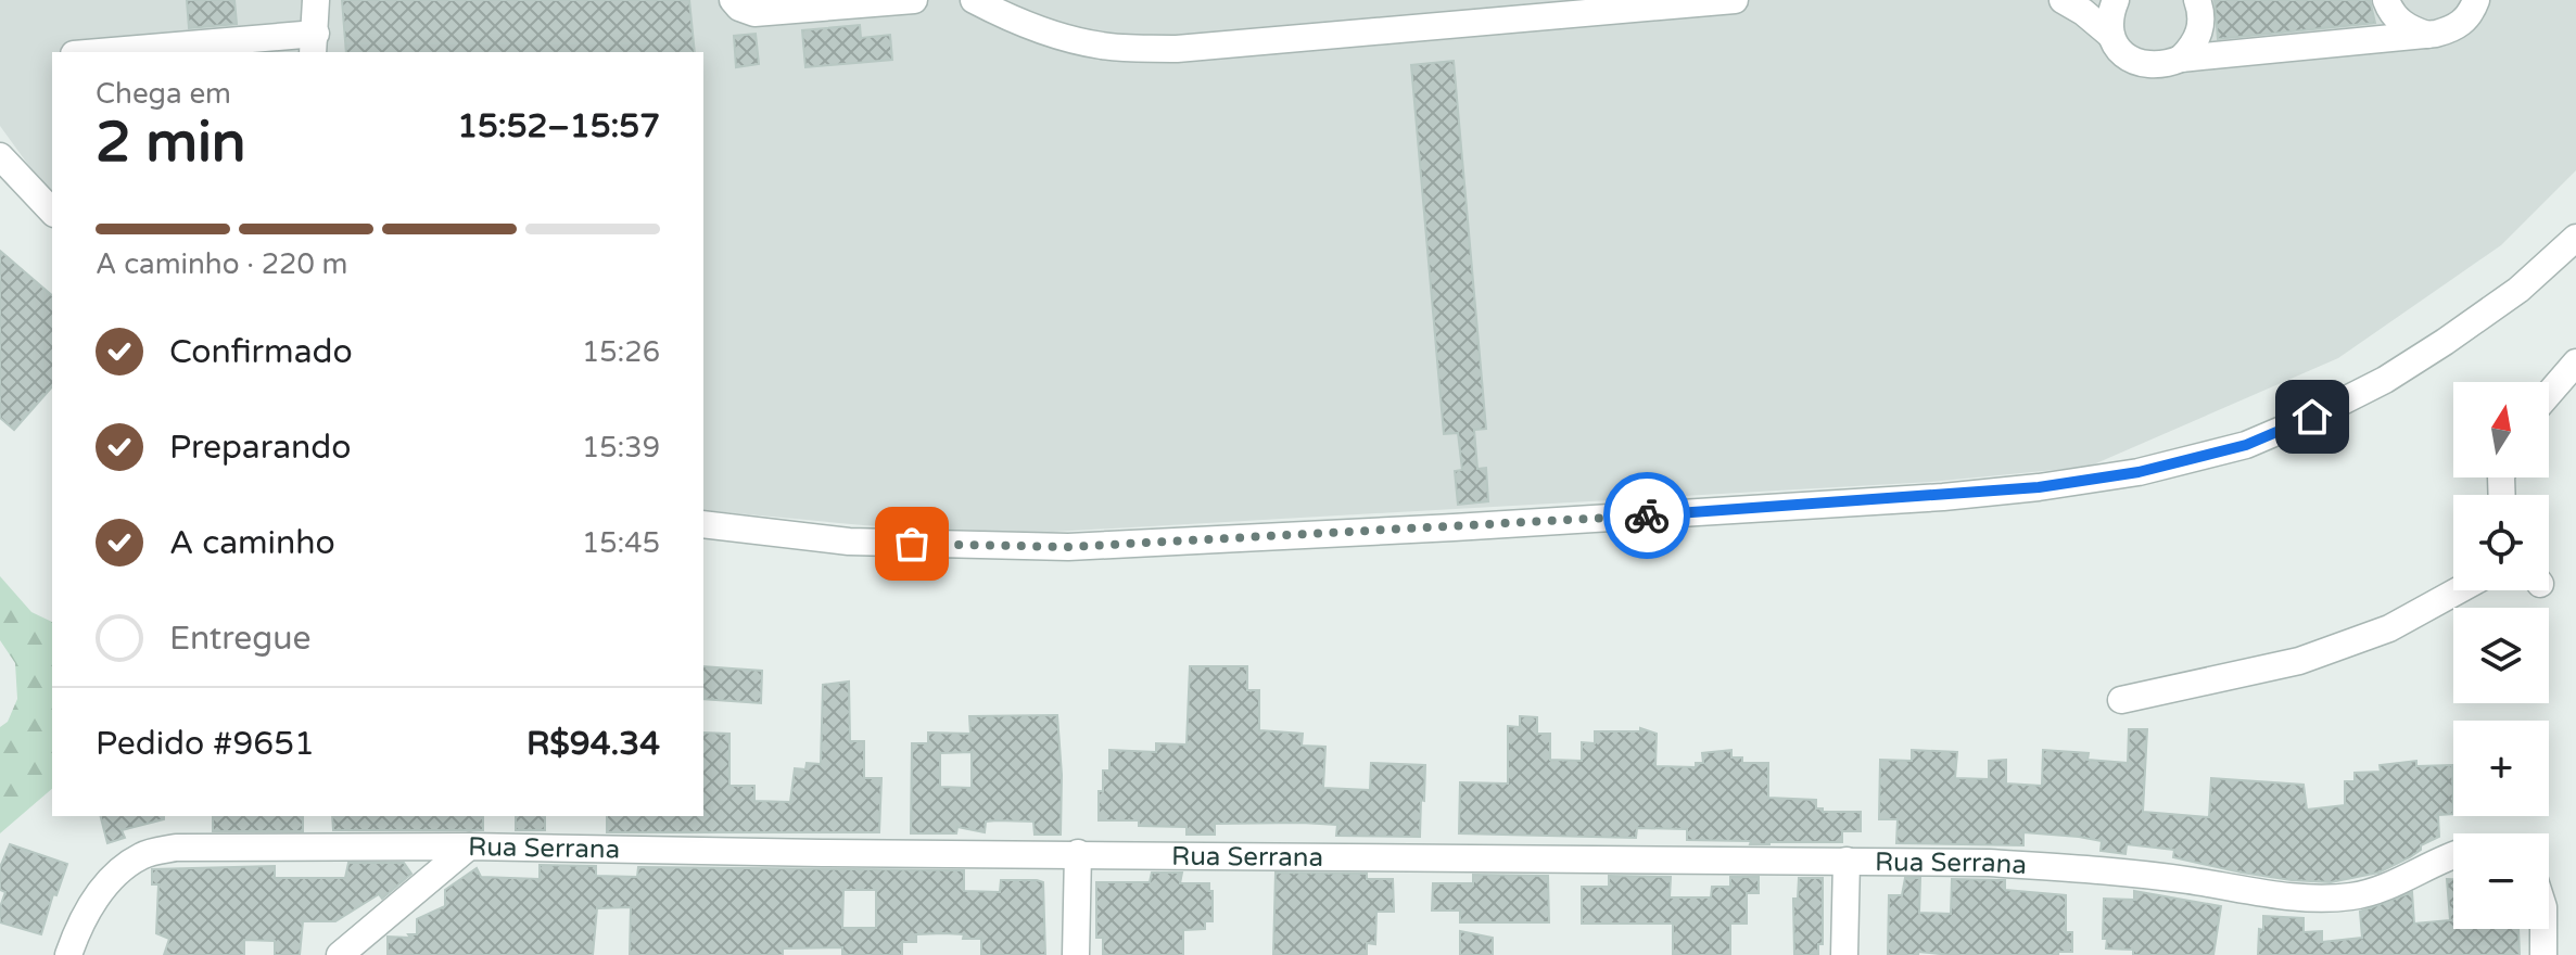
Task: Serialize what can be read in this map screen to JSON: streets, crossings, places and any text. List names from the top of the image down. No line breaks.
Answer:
{"streets":{"street":["Rua Serrana"]},"north":"top","page":{"heading":["2 min","Chega em","15:52–15:57"],"panel":["Pedido #9651","R$94.34"],"bar":"A caminho · 220 m","list":[["Confirmado","15:26"],["Preparando","15:39"],["A caminho","15:45"],"Entregue"],"map_buttons":["+","−"]}}
